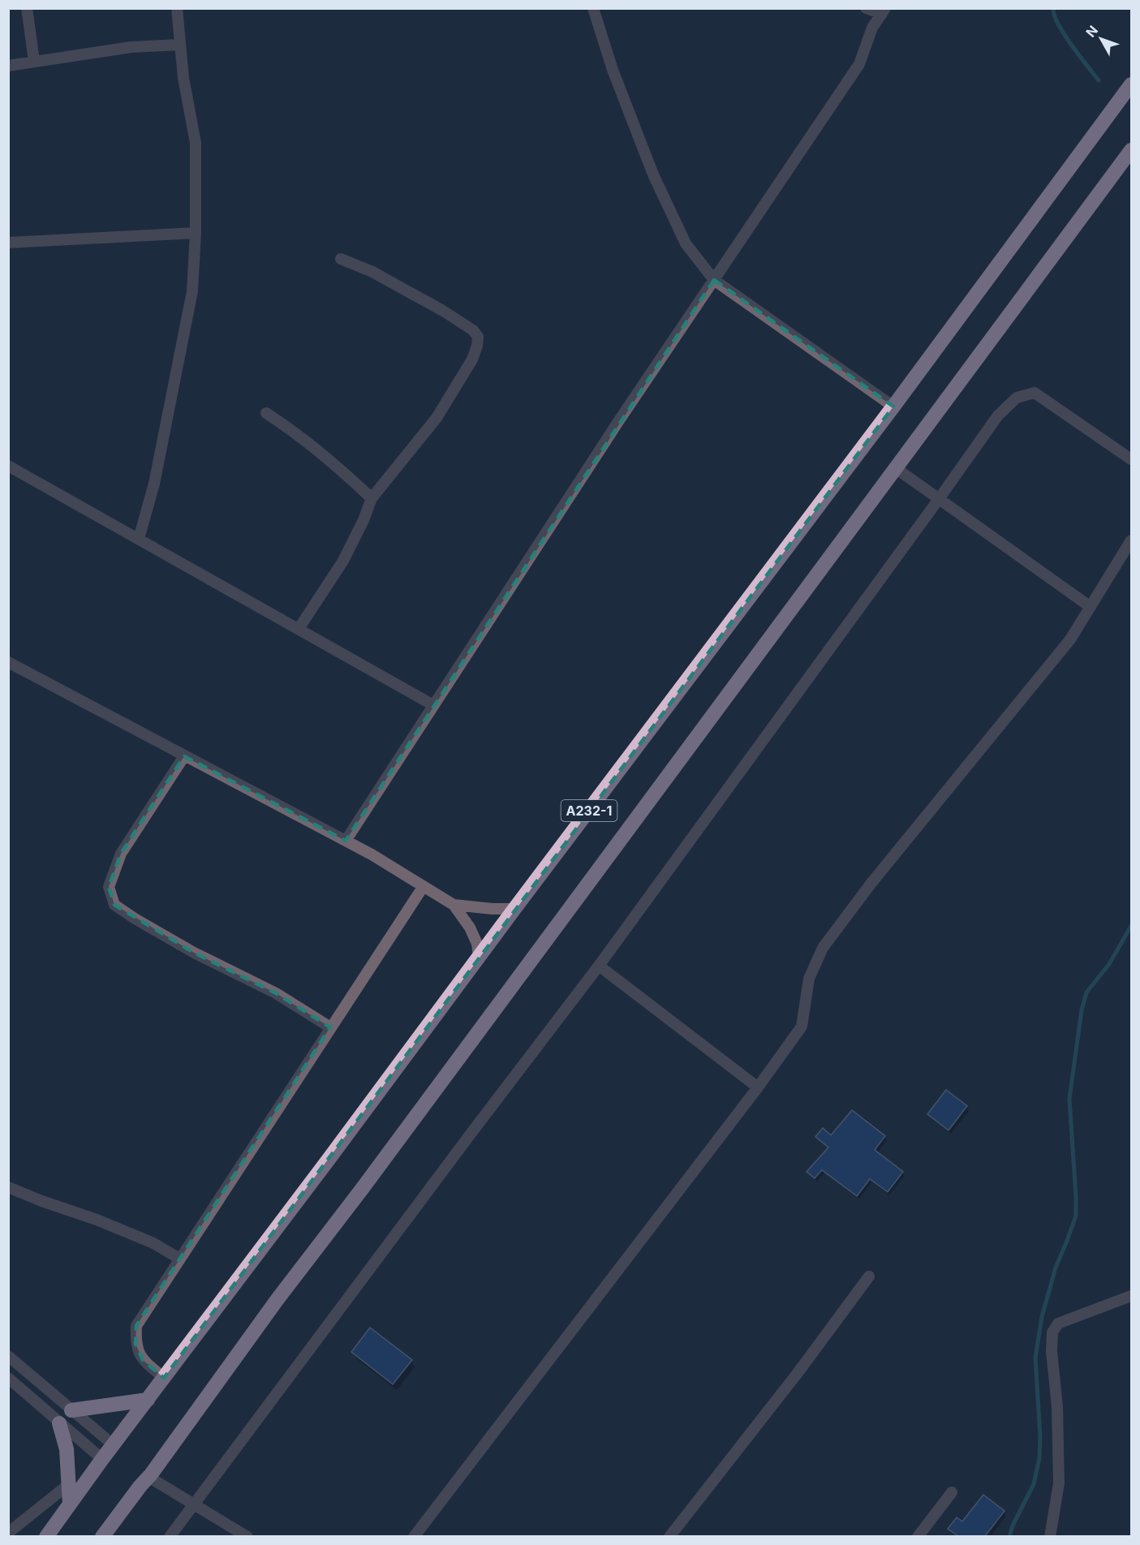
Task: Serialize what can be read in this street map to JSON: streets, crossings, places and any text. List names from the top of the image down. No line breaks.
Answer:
{"streets":{"highway":["A232-1"]},"north":"top left"}
